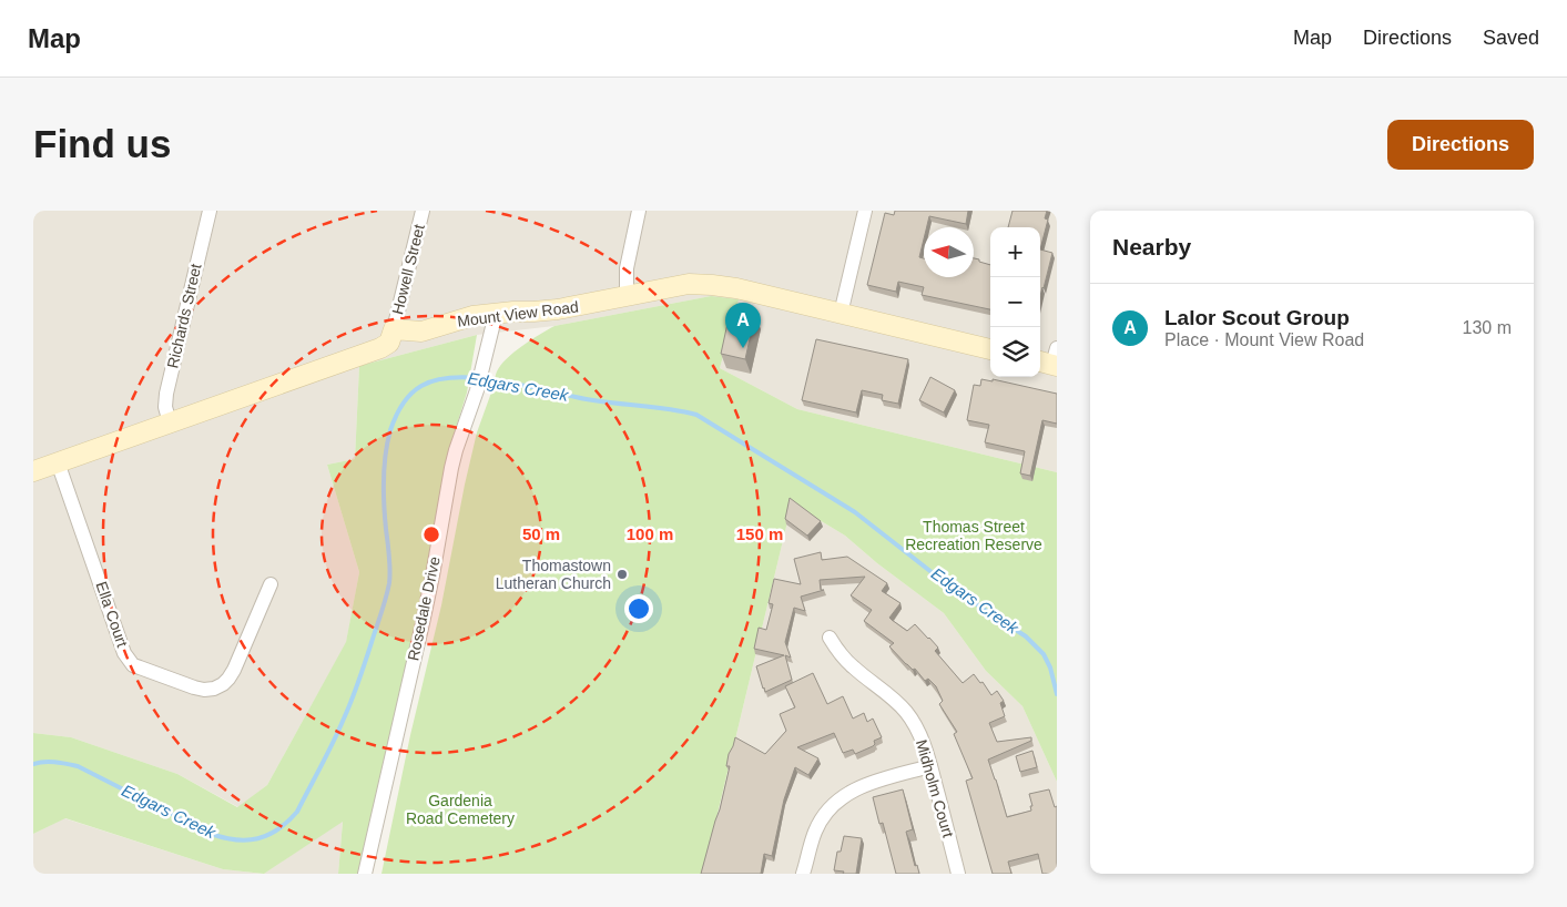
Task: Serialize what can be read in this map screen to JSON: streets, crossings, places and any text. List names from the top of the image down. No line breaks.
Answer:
{"streets":{"street":["Howell Street","Mount View Road","Richards Street","Rosedale Drive","Ella Court","Midholm Court"]},"crossings":[["Howell Street","Mount View Road"],["Mount View Road","Rosedale Drive"]],"water":["Edgars Creek"],"parks":["Thomas Street Recreation Reserve","Gardenia Road Cemetery"],"places":["Thomastown Lutheran Church"],"north":"left","page":{"header":"Map","nav":["Map","Directions","Saved"],"buttons":"Directions","title":"Find us","heading":"Nearby","map_buttons":["+","−"],"list":[{"mark":"A","name":"Lalor Scout Group","note":"Place · Mount View Road","value":"130 m"}],"pins":"A"},"rings":["50 m","100 m","150 m"]}
